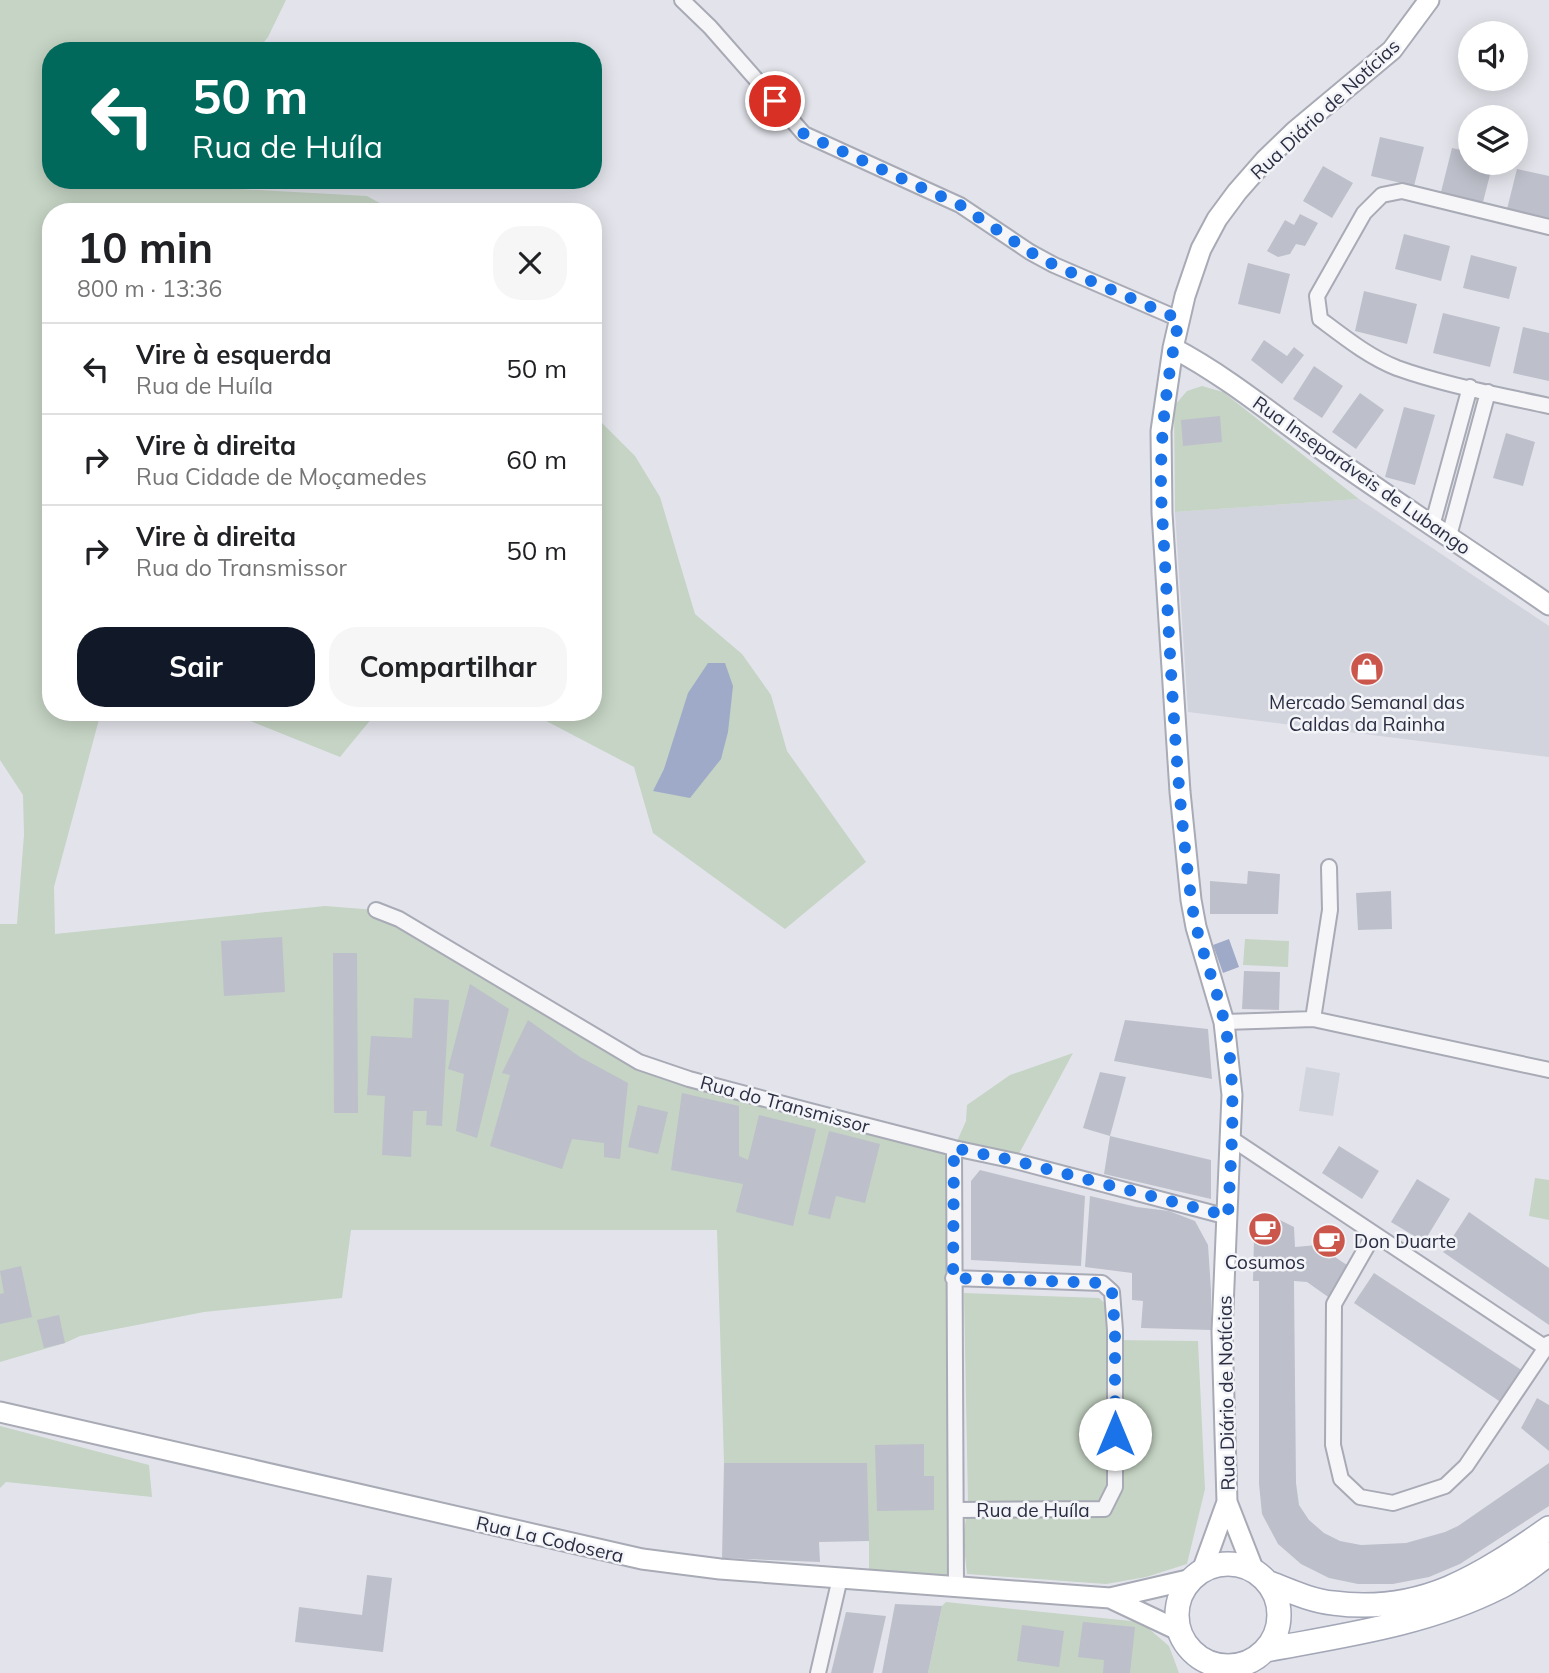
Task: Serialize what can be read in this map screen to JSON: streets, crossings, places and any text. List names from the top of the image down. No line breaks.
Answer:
{"streets":{"main road":["Rua Diário de Notícias","Rua Inseparáveis de Lubango","Rua La Codosera"],"street":["Rua do Transmissor","Rua de Huíla"]},"crossings":[["Rua Diário de Notícias","Rua Inseparáveis de Lubango"],["Rua Diário de Notícias","Rua do Transmissor"]],"places":{"shop":["Mercado Semanal das Caldas da Rainha"],"cafe":["Cosumos","Don Duarte"]},"page":{"turn":["50 m","Rua de Huíla"],"heading":["10 min","800 m · 13:36"],"list":[{"name":"Vire à esquerda","note":"Rua de Huíla","value":"50 m"},{"name":"Vire à direita","note":"Rua Cidade de Moçamedes","value":"60 m"},{"name":"Vire à direita","note":"Rua do Transmissor","value":"50 m"}],"buttons":["Sair","Compartilhar"]}}
